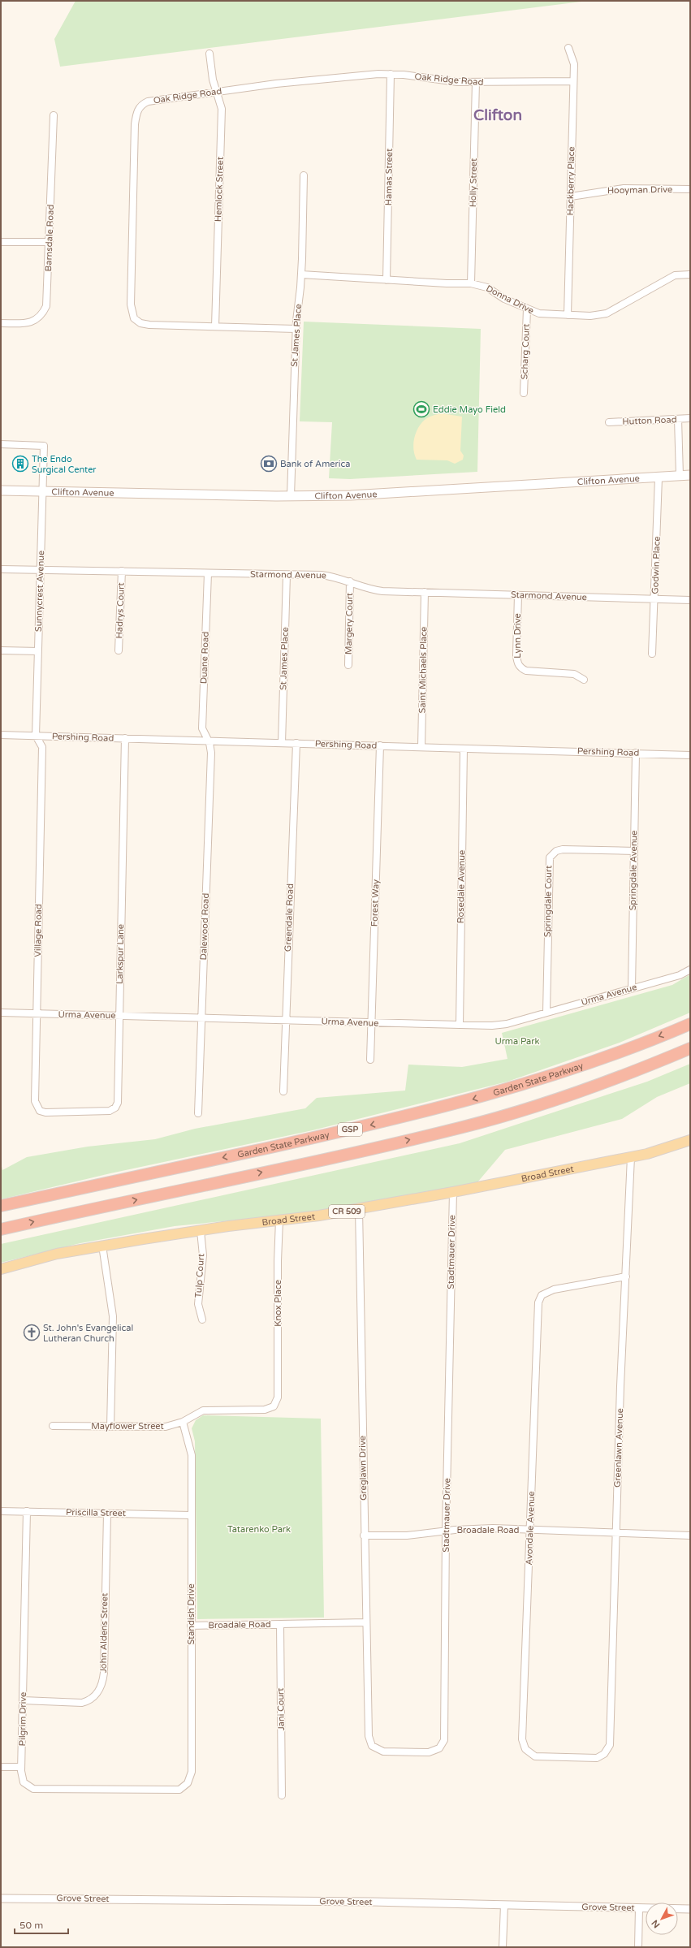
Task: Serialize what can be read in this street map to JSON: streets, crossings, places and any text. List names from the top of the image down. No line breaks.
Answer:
{"streets":{"highway":["Garden State Parkway","GSP"],"main road":["Clifton Avenue","Broad Street","CR 509"],"street":["Oak Ridge Road","Hamas Street","Hackberry Place","Holly Street","Hemlock Street","Hooyman Drive","Barnsdale Road","Donna Drive","St James Place","Scharg Court","Hutton Road","Godwin Place","Starmond Avenue","Sunnycrest Avenue","Hadrys Court","Margery Court","Lynn Drive","Duane Road","Saint Michaels Place","Pershing Road","Springdale Avenue","Rosedale Avenue","Springdale Court","Forest Way","Greendale Road","Dalewood Road","Village Road","Larkspur Lane","Urma Avenue","Stadtmauer Drive","Tulp Court","Knox Place","Mayflower Street","Greenlawn Avenue","Greglawn Drive","Priscilla Street","Avondale Avenue","Broadale Road","Standish Drive","John Aldens Street","Jani Court","Pilgrim Drive","Grove Street"]},"crossings":[["Oak Ridge Road","Hamas Street"],["Oak Ridge Road","Hackberry Place"],["Oak Ridge Road","Holly Street"],["Oak Ridge Road","Hemlock Street"],["Oak Ridge Road","St James Place"],["Hamas Street","Donna Drive"],["Hackberry Place","Hooyman Drive"],["Hackberry Place","Donna Drive"],["Holly Street","Donna Drive"],["Donna Drive","St James Place"],["Donna Drive","Scharg Court"],["St James Place","Clifton Avenue"],["St James Place","Starmond Avenue"],["St James Place","Pershing Road"],["Clifton Avenue","Godwin Place"],["Clifton Avenue","Sunnycrest Avenue"],["Godwin Place","Starmond Avenue"],["Starmond Avenue","Sunnycrest Avenue"],["Starmond Avenue","Hadrys Court"],["Starmond Avenue","Margery Court"],["Starmond Avenue","Lynn Drive"],["Starmond Avenue","Duane Road"],["Starmond Avenue","Saint Michaels Place"],["Sunnycrest Avenue","Pershing Road"],["Sunnycrest Avenue","Village Road"],["Duane Road","Pershing Road"],["Duane Road","Dalewood Road"],["Saint Michaels Place","Pershing Road"],["Pershing Road","Springdale Avenue"],["Pershing Road","Rosedale Avenue"],["Pershing Road","Forest Way"],["Pershing Road","Greendale Road"],["Pershing Road","Dalewood Road"],["Pershing Road","Village Road"],["Pershing Road","Larkspur Lane"],["Springdale Avenue","Springdale Court"],["Springdale Avenue","Urma Avenue"],["Rosedale Avenue","Urma Avenue"],["Springdale Court","Urma Avenue"],["Forest Way","Urma Avenue"],["Greendale Road","Urma Avenue"],["Dalewood Road","Urma Avenue"],["Village Road","Larkspur Lane"],["Village Road","Urma Avenue"],["Larkspur Lane","Urma Avenue"],["Broad Street","Stadtmauer Drive"],["Broad Street","Tulp Court"],["Broad Street","Knox Place"],["Broad Street","Greenlawn Avenue"],["Broad Street","Greglawn Drive"],["Stadtmauer Drive","Greglawn Drive"],["Stadtmauer Drive","Broadale Road"],["Knox Place","Mayflower Street"],["Mayflower Street","Standish Drive"],["Greenlawn Avenue","Avondale Avenue"],["Greenlawn Avenue","Broadale Road"],["Greglawn Drive","Broadale Road"],["Priscilla Street","Standish Drive"],["Priscilla Street","John Aldens Street"],["Priscilla Street","Pilgrim Drive"],["Avondale Avenue","Broadale Road"],["Broadale Road","Standish Drive"],["Broadale Road","Jani Court"],["Standish Drive","Pilgrim Drive"],["John Aldens Street","Pilgrim Drive"]],"districts":["Clifton"],"parks":["Urma Park","Tatarenko Park"],"places":{"sports":["Eddie Mayo Field"],"building":["The Endo Surgical Center"],"bank":["Bank of America"],"church":["St. John's Evangelical Lutheran Church"]},"scale_bar":"50 m","north":"bottom left"}
